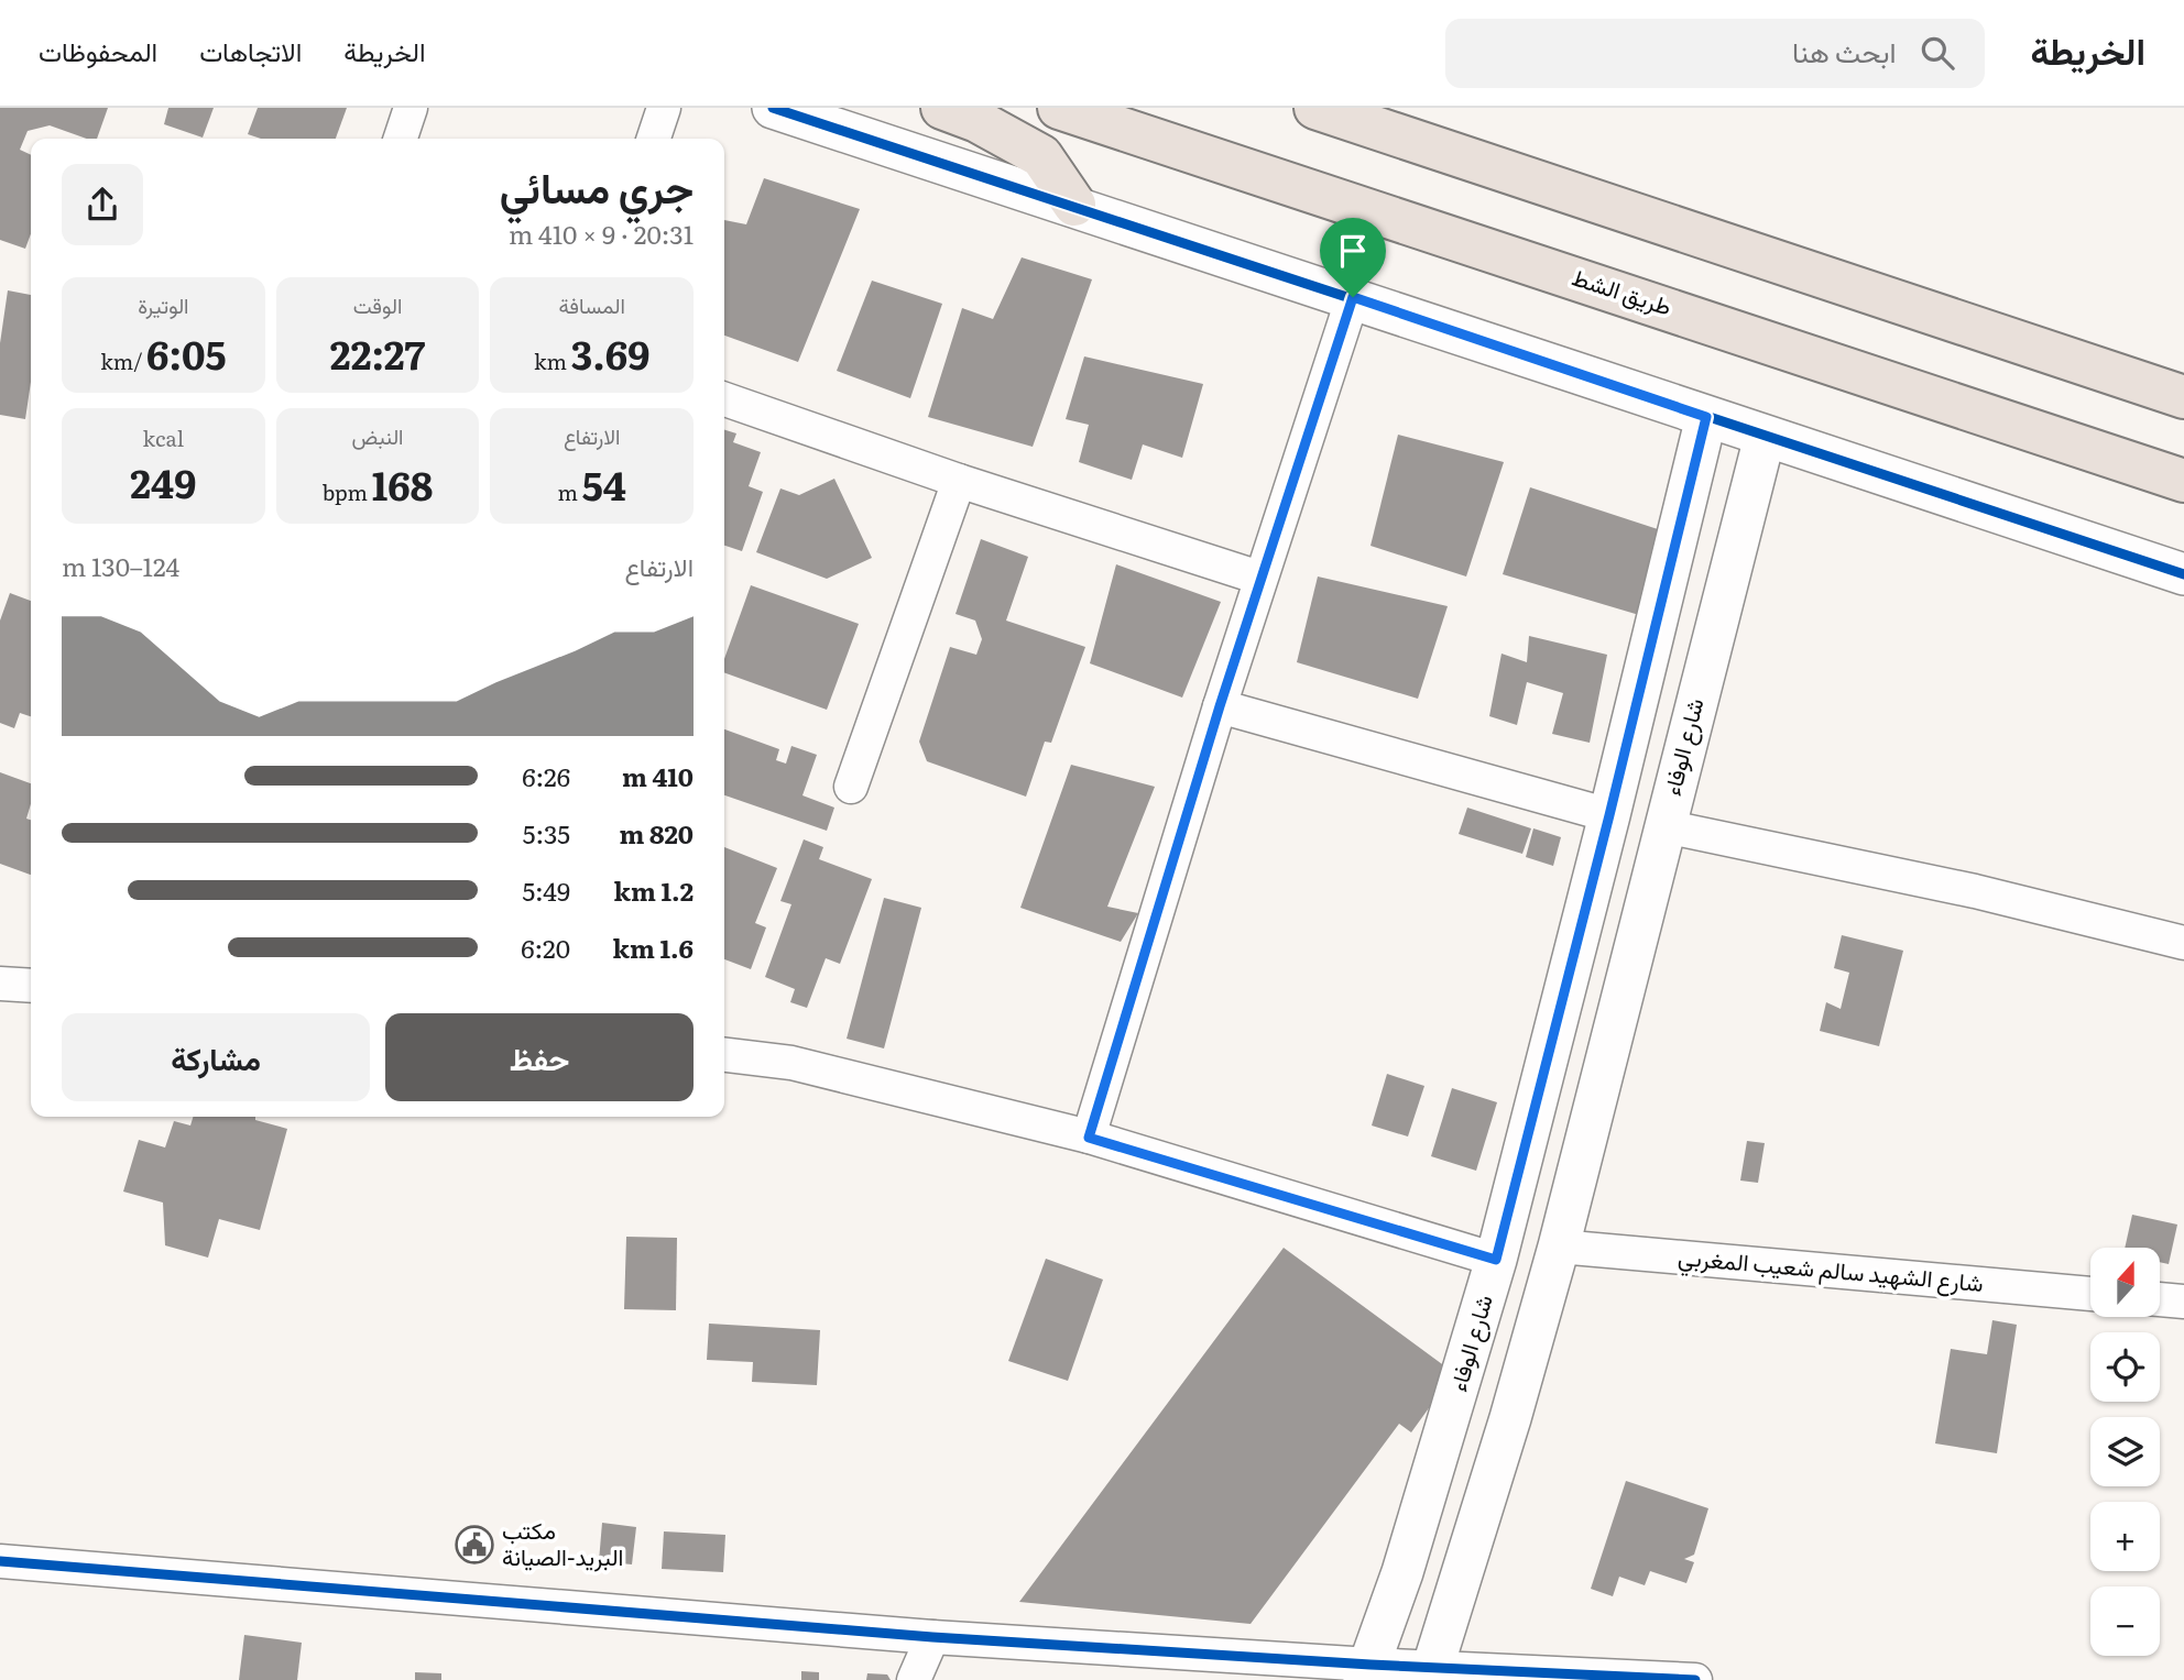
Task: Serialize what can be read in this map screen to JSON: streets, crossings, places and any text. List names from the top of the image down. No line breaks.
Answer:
{"streets":{"main road":["طريق الشط"],"street":["شارع الوفاء","شارع الشهيد سالم شعيب المغربي"]},"crossings":[["شارع الوفاء","شارع الشهيد سالم شعيب المغربي"]],"places":{"public building":["مكتب البريد-الصيانة"]},"north":"top","page":{"header":"الخريطة","search":"ابحث هنا","nav":["الخريطة","الاتجاهات","المحفوظات"],"heading":["جري مسائي","20:31 · 9 × 410 m"],"stats":[["المسافة","3.69 km"],["الوقت","22:27"],["الوتيرة","6:05 /km"],["الارتفاع","54 m"],["النبض","168 bpm"],["kcal","249"]],"chart":["الارتفاع","124–130 m"],"list":[{"name":"410 m","note":"6:26"},{"name":"820 m","note":"5:35"},{"name":"1.2 km","note":"5:49"},{"name":"1.6 km","note":"6:20"}],"buttons":["حفظ","مشاركة"],"map_buttons":["+","−"]}}
